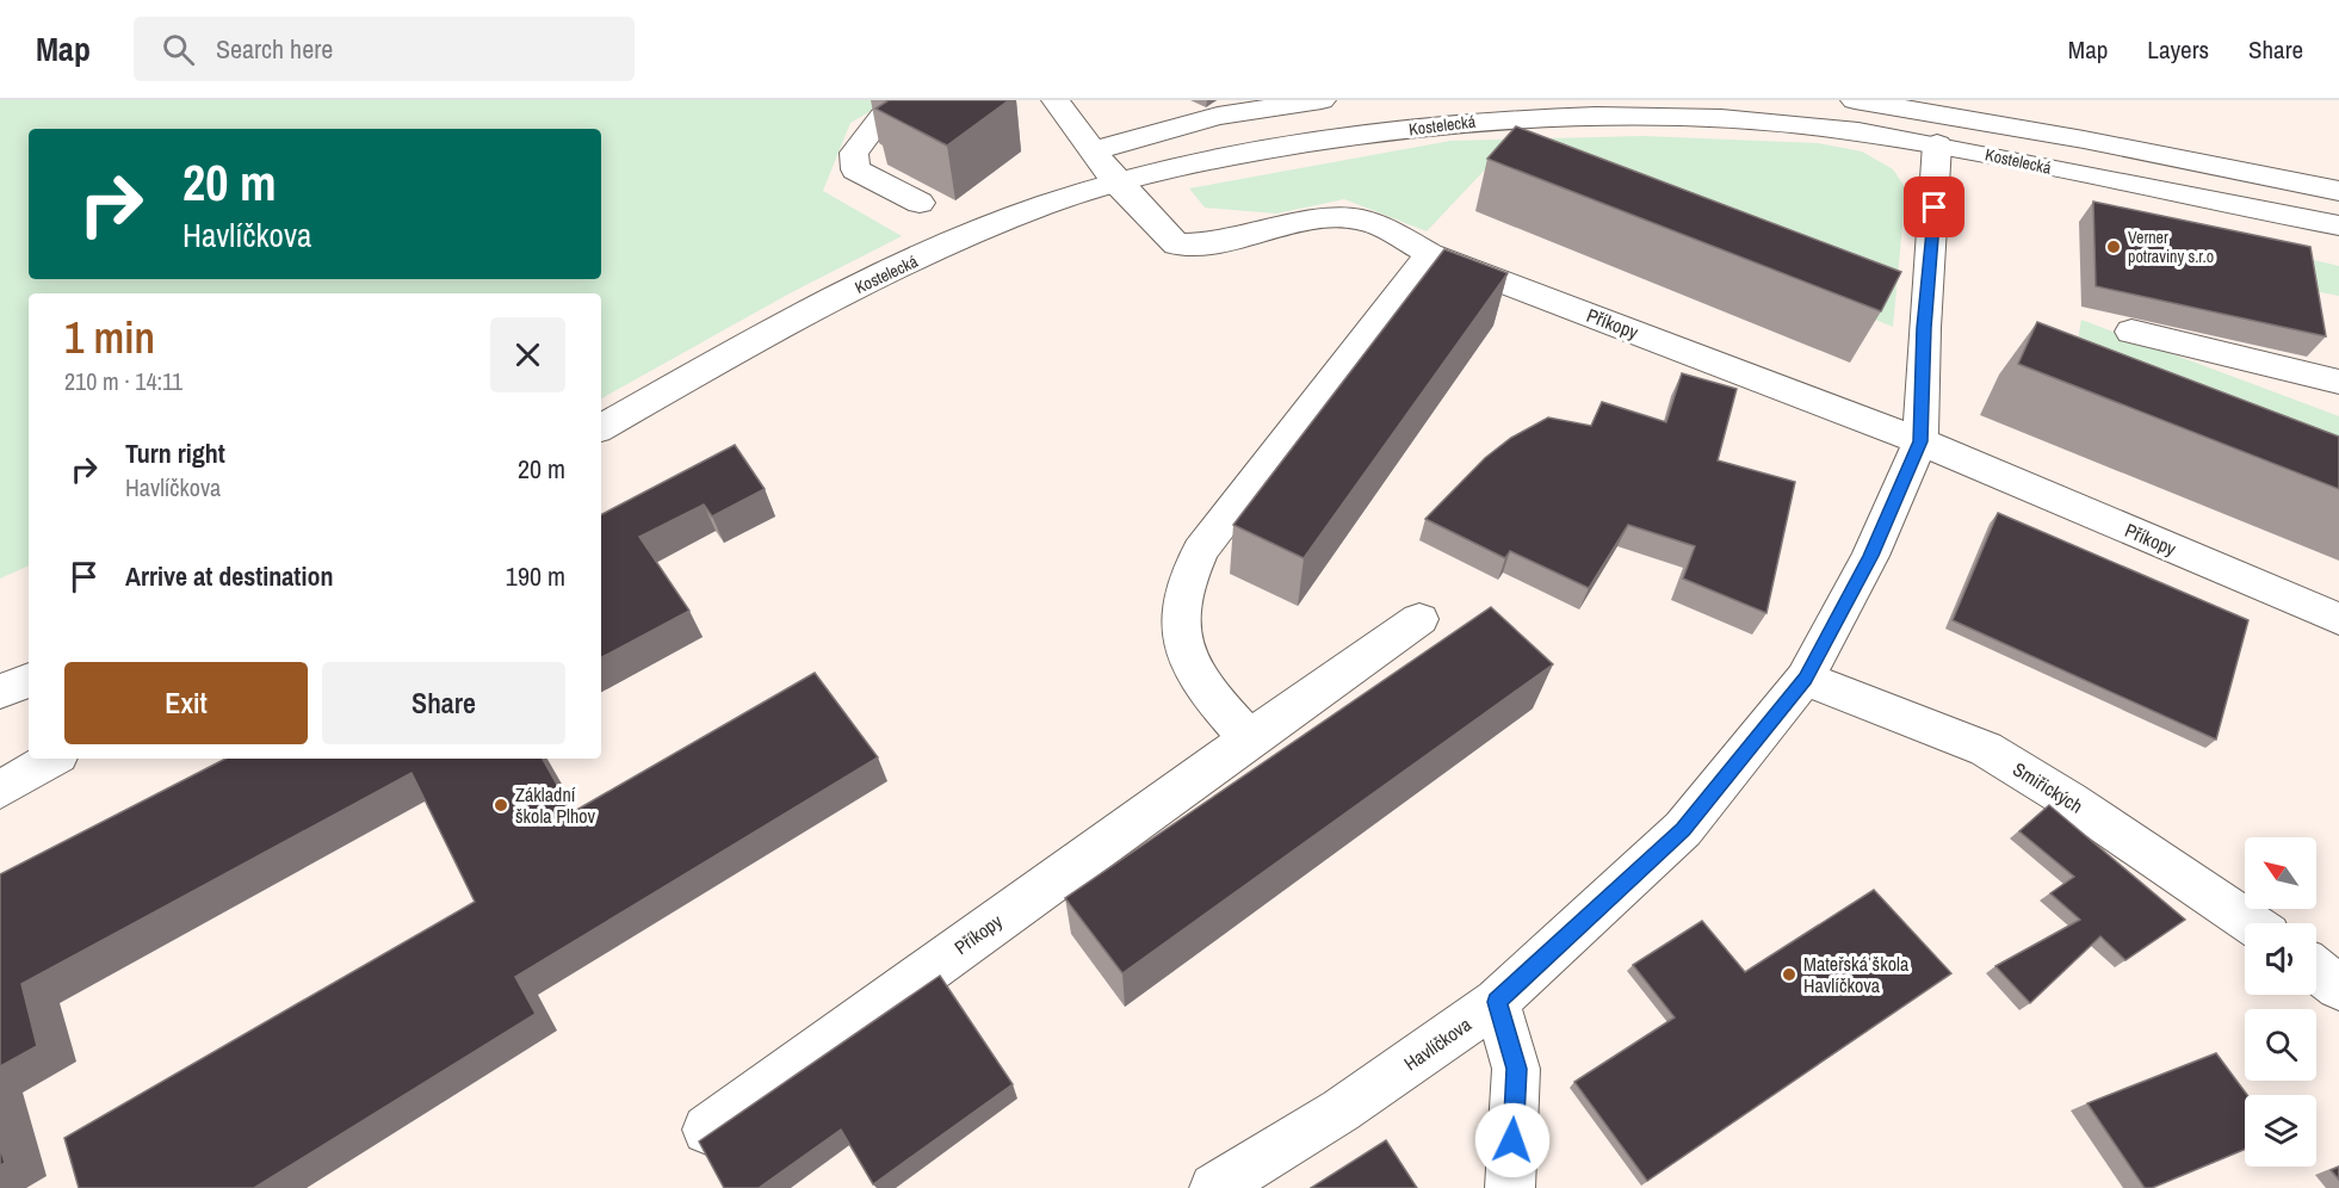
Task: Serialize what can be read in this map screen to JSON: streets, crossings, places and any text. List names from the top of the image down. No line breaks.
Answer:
{"streets":{"street":["Kostelecká","Příkopy","Smiřických","Havlíčkova"]},"crossings":[["Kostelecká","Příkopy"],["Kostelecká","Havlíčkova"],["Příkopy","Havlíčkova"],["Smiřických","Havlíčkova"]],"places":["Verner potraviny s.r.o","Základní škola Plhov","Mateřská škola Havlíčkova"],"north":"top left","page":{"header":"Map","search":"Search here","nav":["Map","Layers","Share"],"turn":["20 m","Havlíčkova"],"heading":["1 min","210 m · 14:11"],"list":[{"name":"Turn right","note":"Havlíčkova","value":"20 m"},{"name":"Arrive at destination","value":"190 m"}],"buttons":["Exit","Share"]}}
